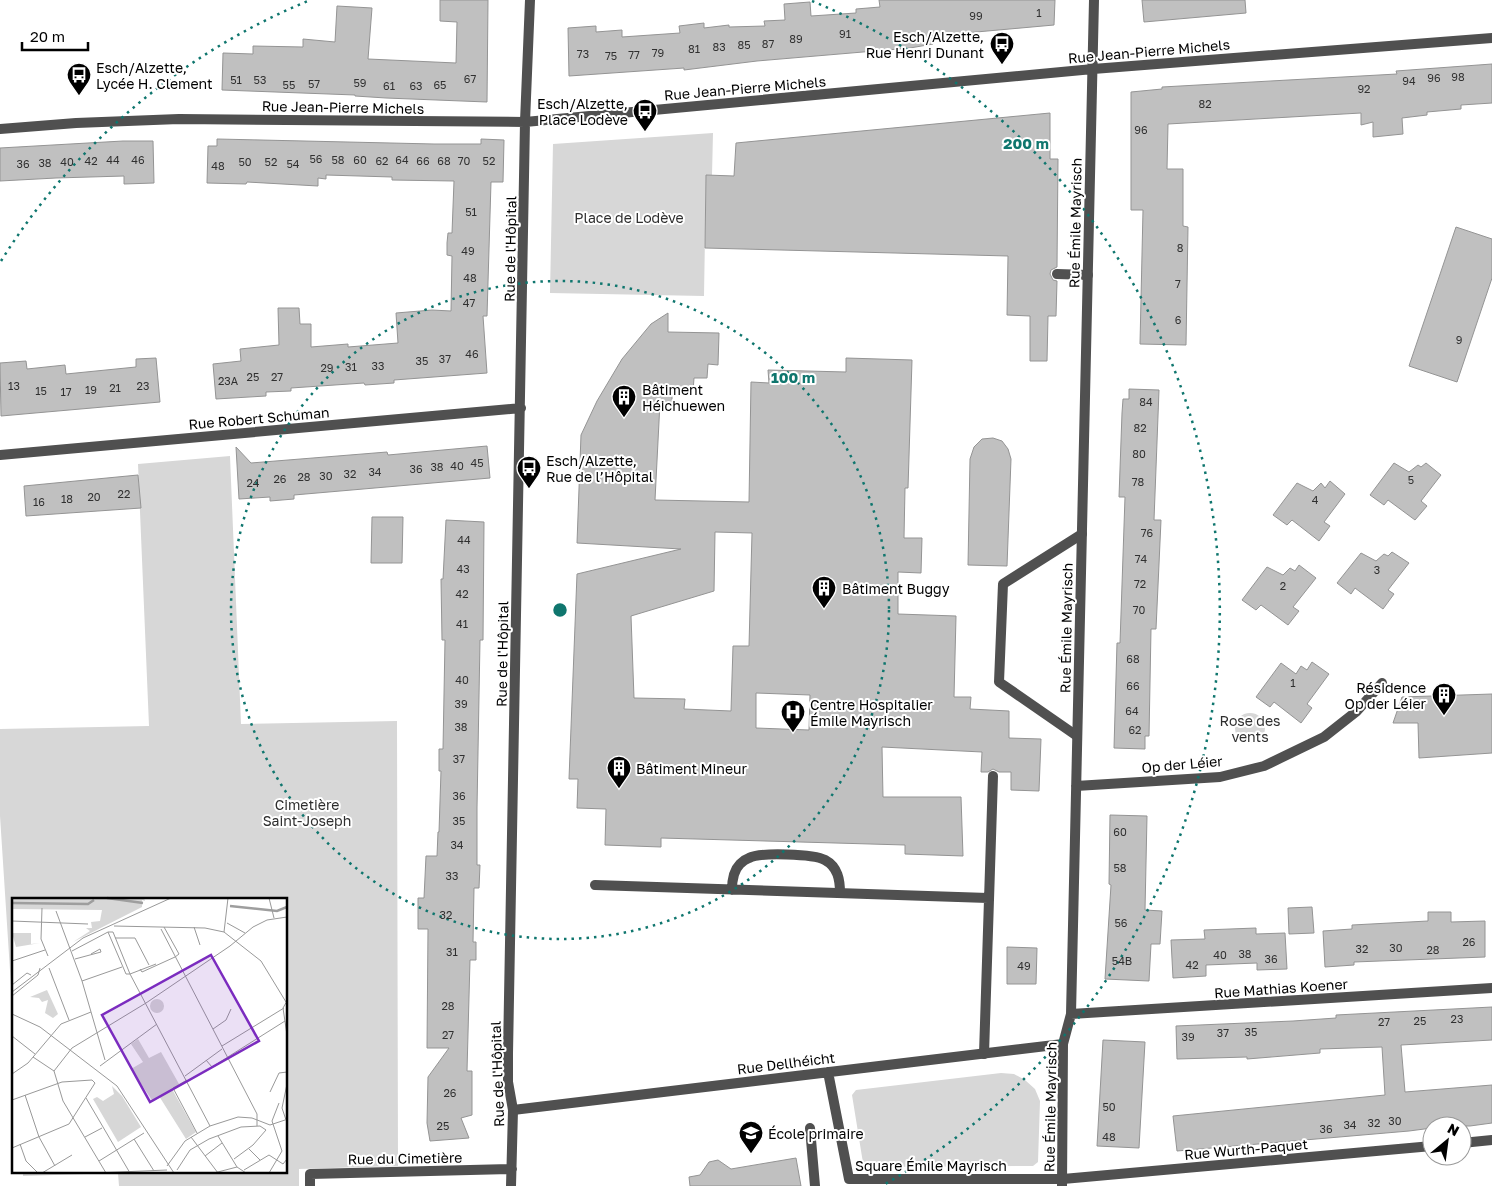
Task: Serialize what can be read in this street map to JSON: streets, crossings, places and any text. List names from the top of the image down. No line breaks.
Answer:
{"streets":{"street":["Rue Jean-Pierre Michels","Rue Émile Mayrisch","Rue de l'Hôpital","Rue Robert Schuman","Op der Léier","Rue Mathias Koener","Rue Dellhéicht","Rue Wurth-Paquet","Rue du Cimetière","Square Émile Mayrisch"]},"crossings":[["Rue Jean-Pierre Michels","Rue Émile Mayrisch"],["Rue Jean-Pierre Michels","Rue de l'Hôpital"],["Rue Émile Mayrisch","Op der Léier"],["Rue Émile Mayrisch","Rue Mathias Koener"],["Rue Émile Mayrisch","Rue Dellhéicht"],["Rue Émile Mayrisch","Rue Wurth-Paquet"],["Rue Émile Mayrisch","Square Émile Mayrisch"],["Rue de l'Hôpital","Rue Robert Schuman"],["Rue de l'Hôpital","Rue Dellhéicht"],["Rue de l'Hôpital","Rue du Cimetière"],["Rue Dellhéicht","Square Émile Mayrisch"],["Rue Wurth-Paquet","Square Émile Mayrisch"]],"parks":["Place de Lodève","Rose des vents","Cimetière Saint-Joseph"],"places":{"bus stop":["Esch/Alzette, Rue Henri Dunant","Esch/Alzette, Lycée H. Clement","Esch/Alzette, Place Lodève","Esch/Alzette, Rue de l’Hôpital"],"building":["Bâtiment Héichuewen","Bâtiment Buggy","Résidence Op der Léier","Bâtiment Mineur"],"hospital":["Centre Hospitalier Émile Mayrisch"],"school or university":["École primaire"]},"house_numbers":["1","99","91","89","87","85","83","81","79","73","77","75","98","96","67","51","53","94","59","57","55","65","61","63","92","82","96","56","44","46","58","60","64","42","62","66","68","70","52","40","50","52","38","36","54","48","51","8","49","48","7","47","6","9","46","37","35","33","31","29","25","27","23A","13","23","21","19","15","17","84","82","80","45","40","38","36","34","32","30","28","26","5","78","24","22","20","18","4","16","76","44","74","43","3","72","2","42","70","41","68","40","1","66","39","64","38","62","37","36","35","60","34","58","33","32","56","26","30","32","28","31","38","40","36","54B","42","49","28","23","25","27","35","37","27","39","26","50","30","32","34","25","36","48"],"scale_bar":"20 m","north":"top right","rings":["200 m","100 m"]}
